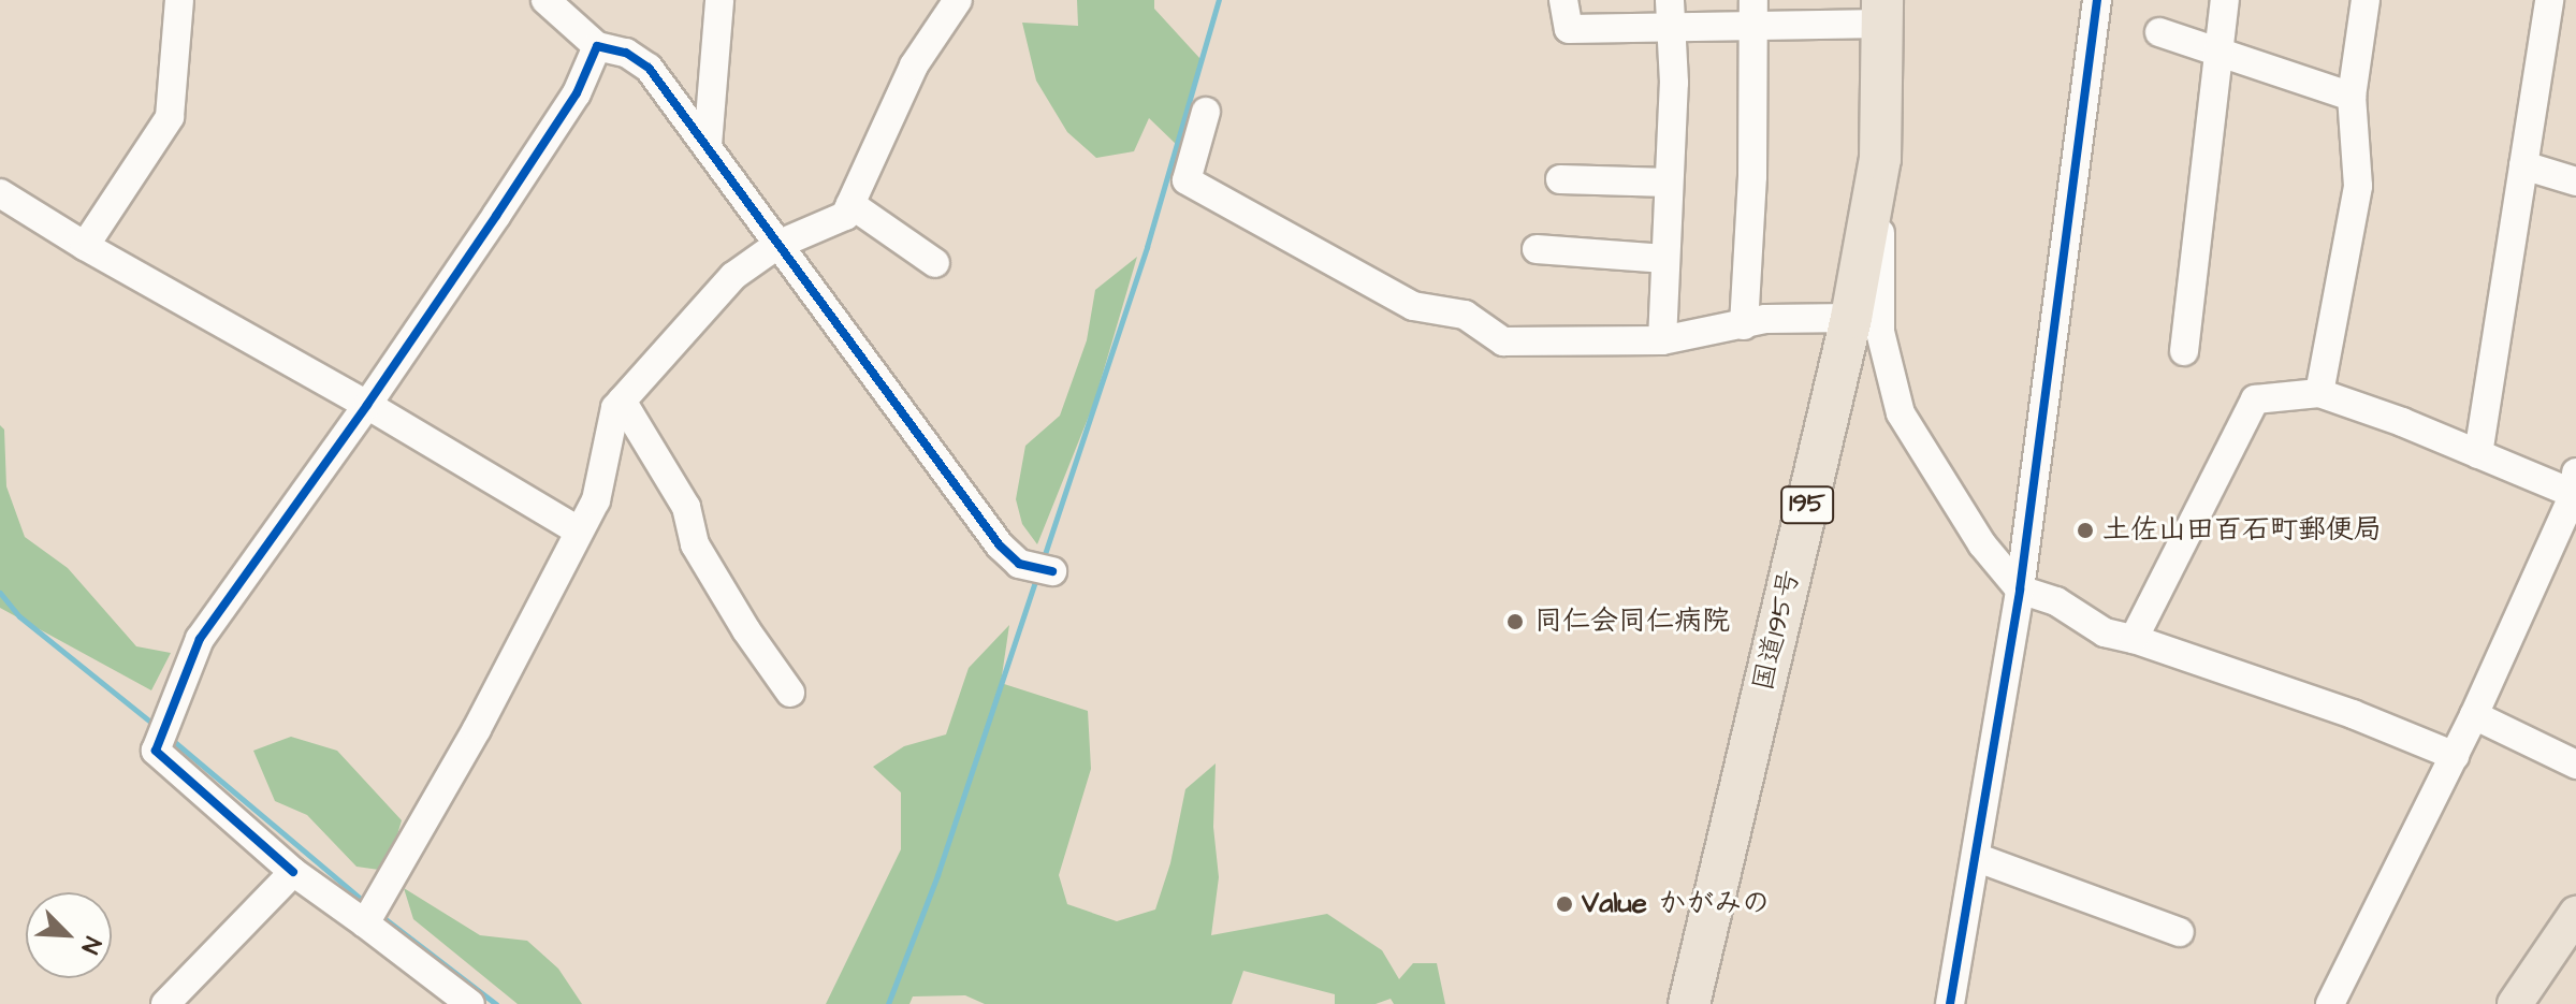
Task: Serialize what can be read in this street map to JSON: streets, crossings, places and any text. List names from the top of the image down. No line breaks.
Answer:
{"streets":{"highway":["195","国道195号"]},"places":["土佐山田百石町郵便局","同仁会同仁病院","Value かがみの"],"north":"bottom right"}
